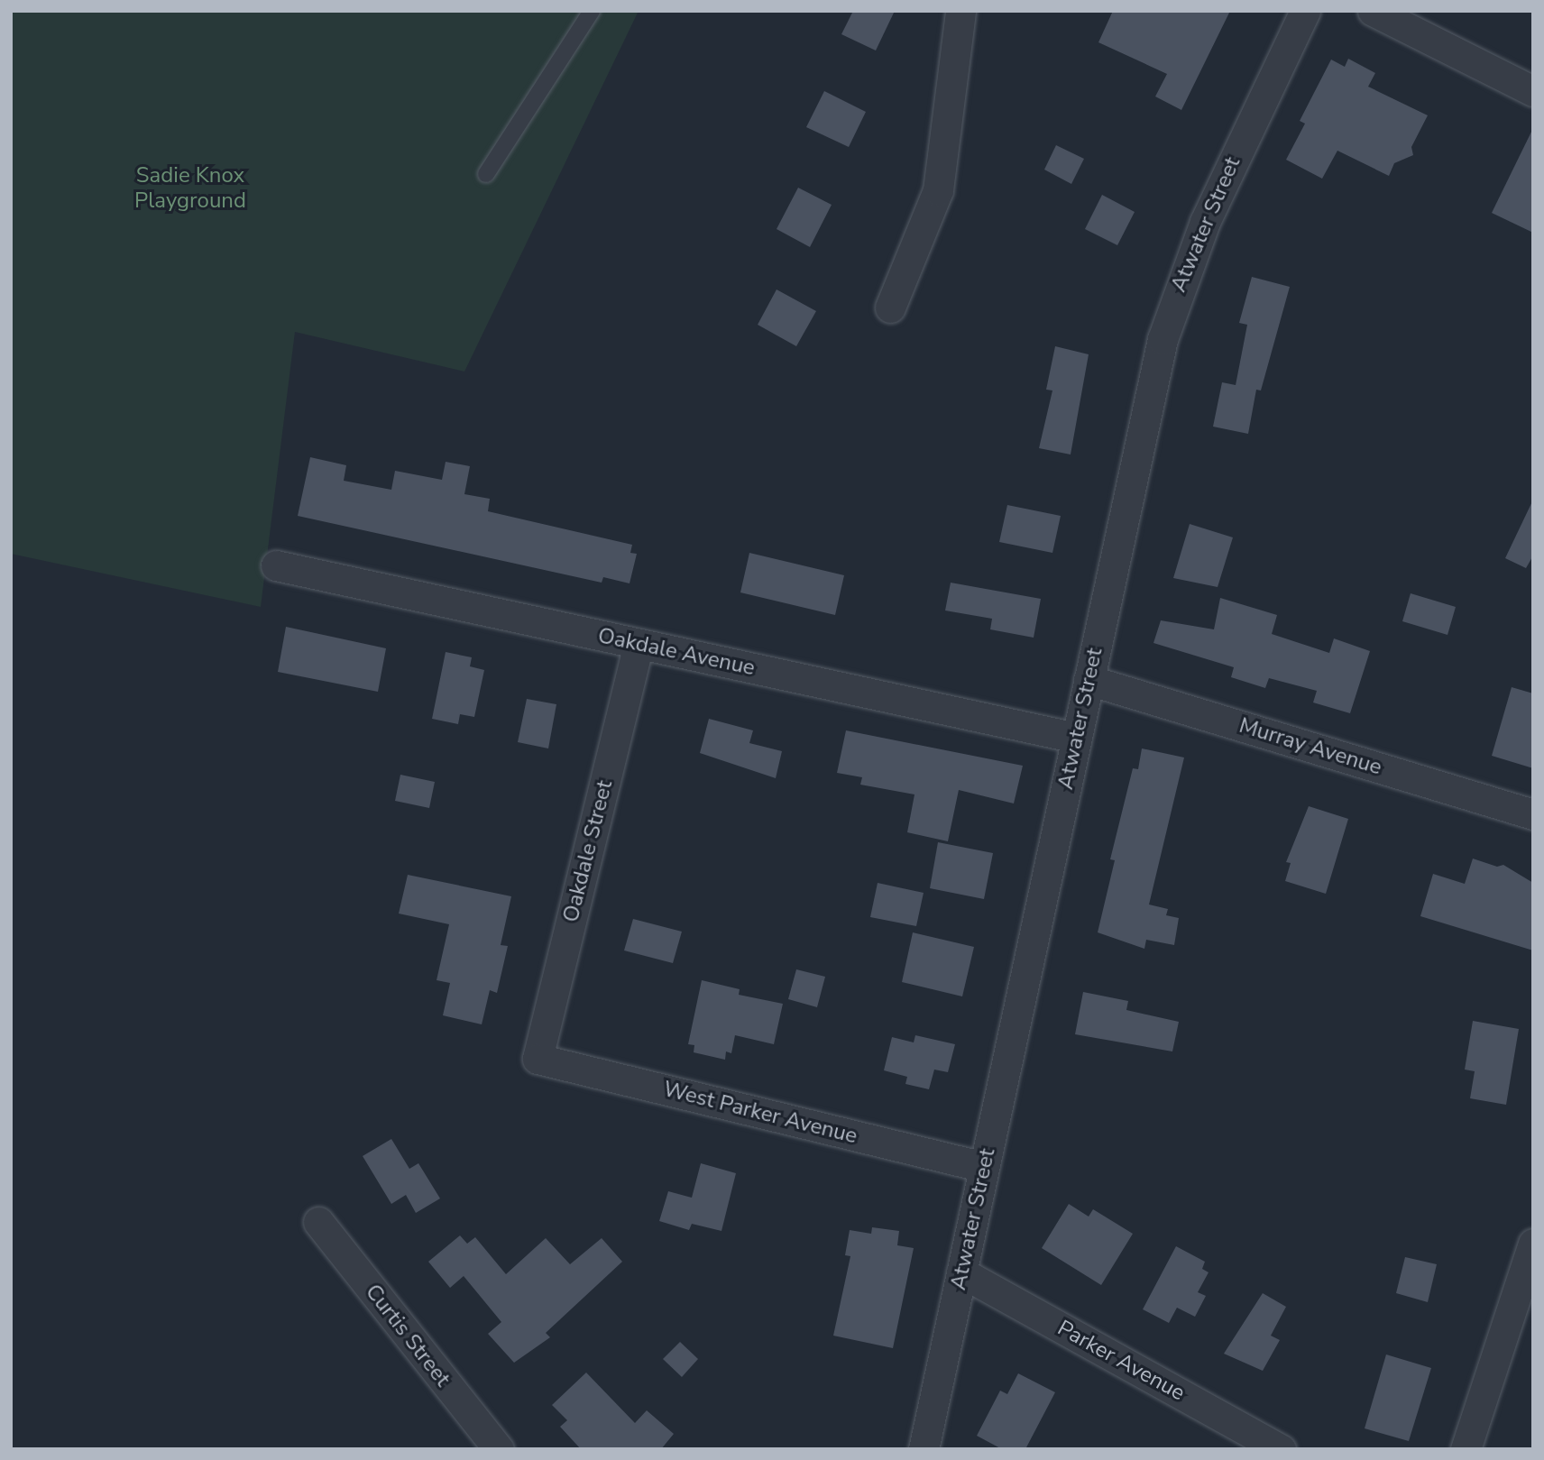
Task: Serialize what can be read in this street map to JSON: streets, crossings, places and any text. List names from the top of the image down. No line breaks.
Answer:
{"streets":{"street":["Atwater Street","Oakdale Avenue","Murray Avenue","Oakdale Street","West Parker Avenue","Curtis Street","Parker Avenue"]},"crossings":[["Atwater Street","Oakdale Avenue"],["Atwater Street","Murray Avenue"],["Atwater Street","West Parker Avenue"],["Atwater Street","Parker Avenue"],["Oakdale Avenue","Oakdale Street"],["Oakdale Street","West Parker Avenue"]],"parks":["Sadie Knox Playground"]}
